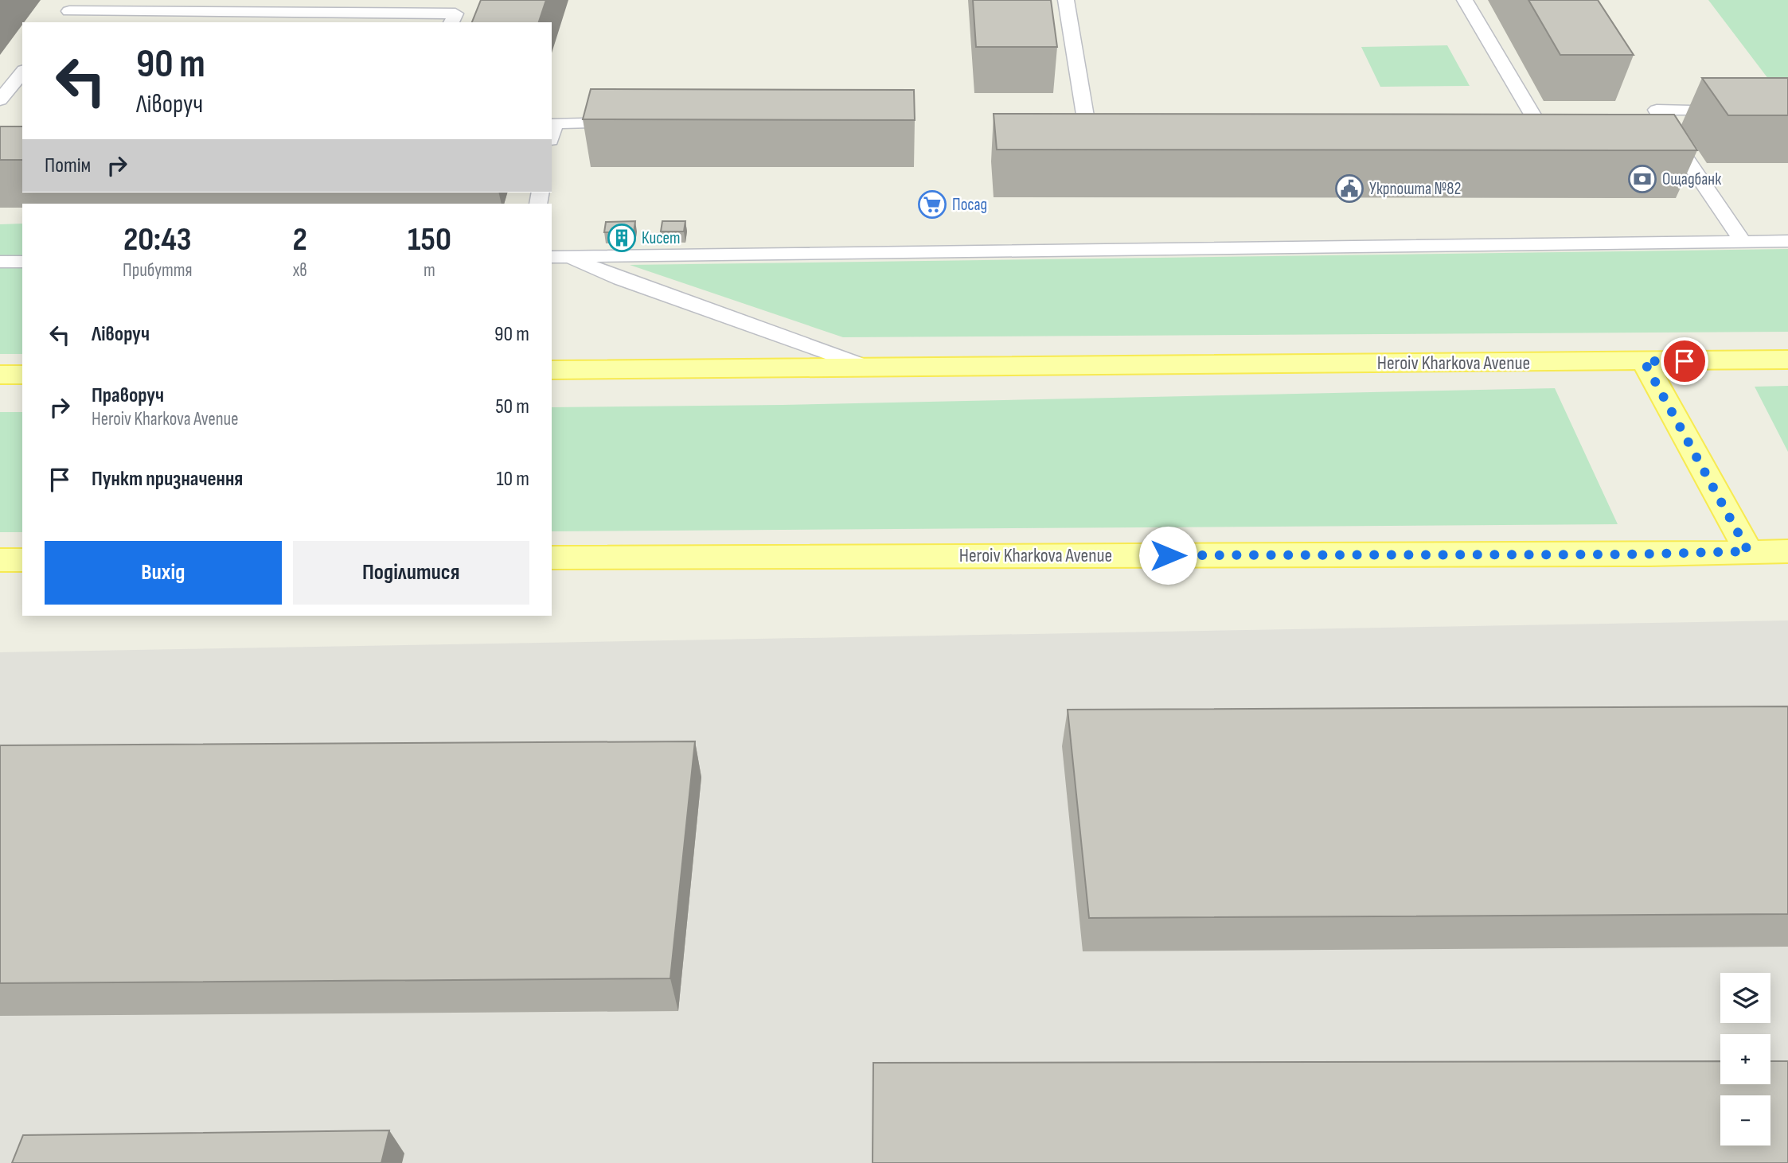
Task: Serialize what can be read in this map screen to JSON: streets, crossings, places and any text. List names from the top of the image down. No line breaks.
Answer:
{"streets":{"main road":["Heroiv Kharkova Avenue"]},"places":{"bank":["Ощадбанк"],"public building":["Укрпошта №82"],"supermarket":["Посад"],"building":["Кисет"]},"page":{"turn":["90 m","Ліворуч"],"then":"Потім","eta":["20:43","Прибуття","2","хв","150","m"],"list":[{"name":"Ліворуч","value":"90 m"},{"name":"Праворуч","note":"Heroiv Kharkova Avenue","value":"50 m"},{"name":"Пункт призначення","value":"10 m"}],"buttons":["Вихід","Поділитися"],"map_buttons":["+","−"]}}
